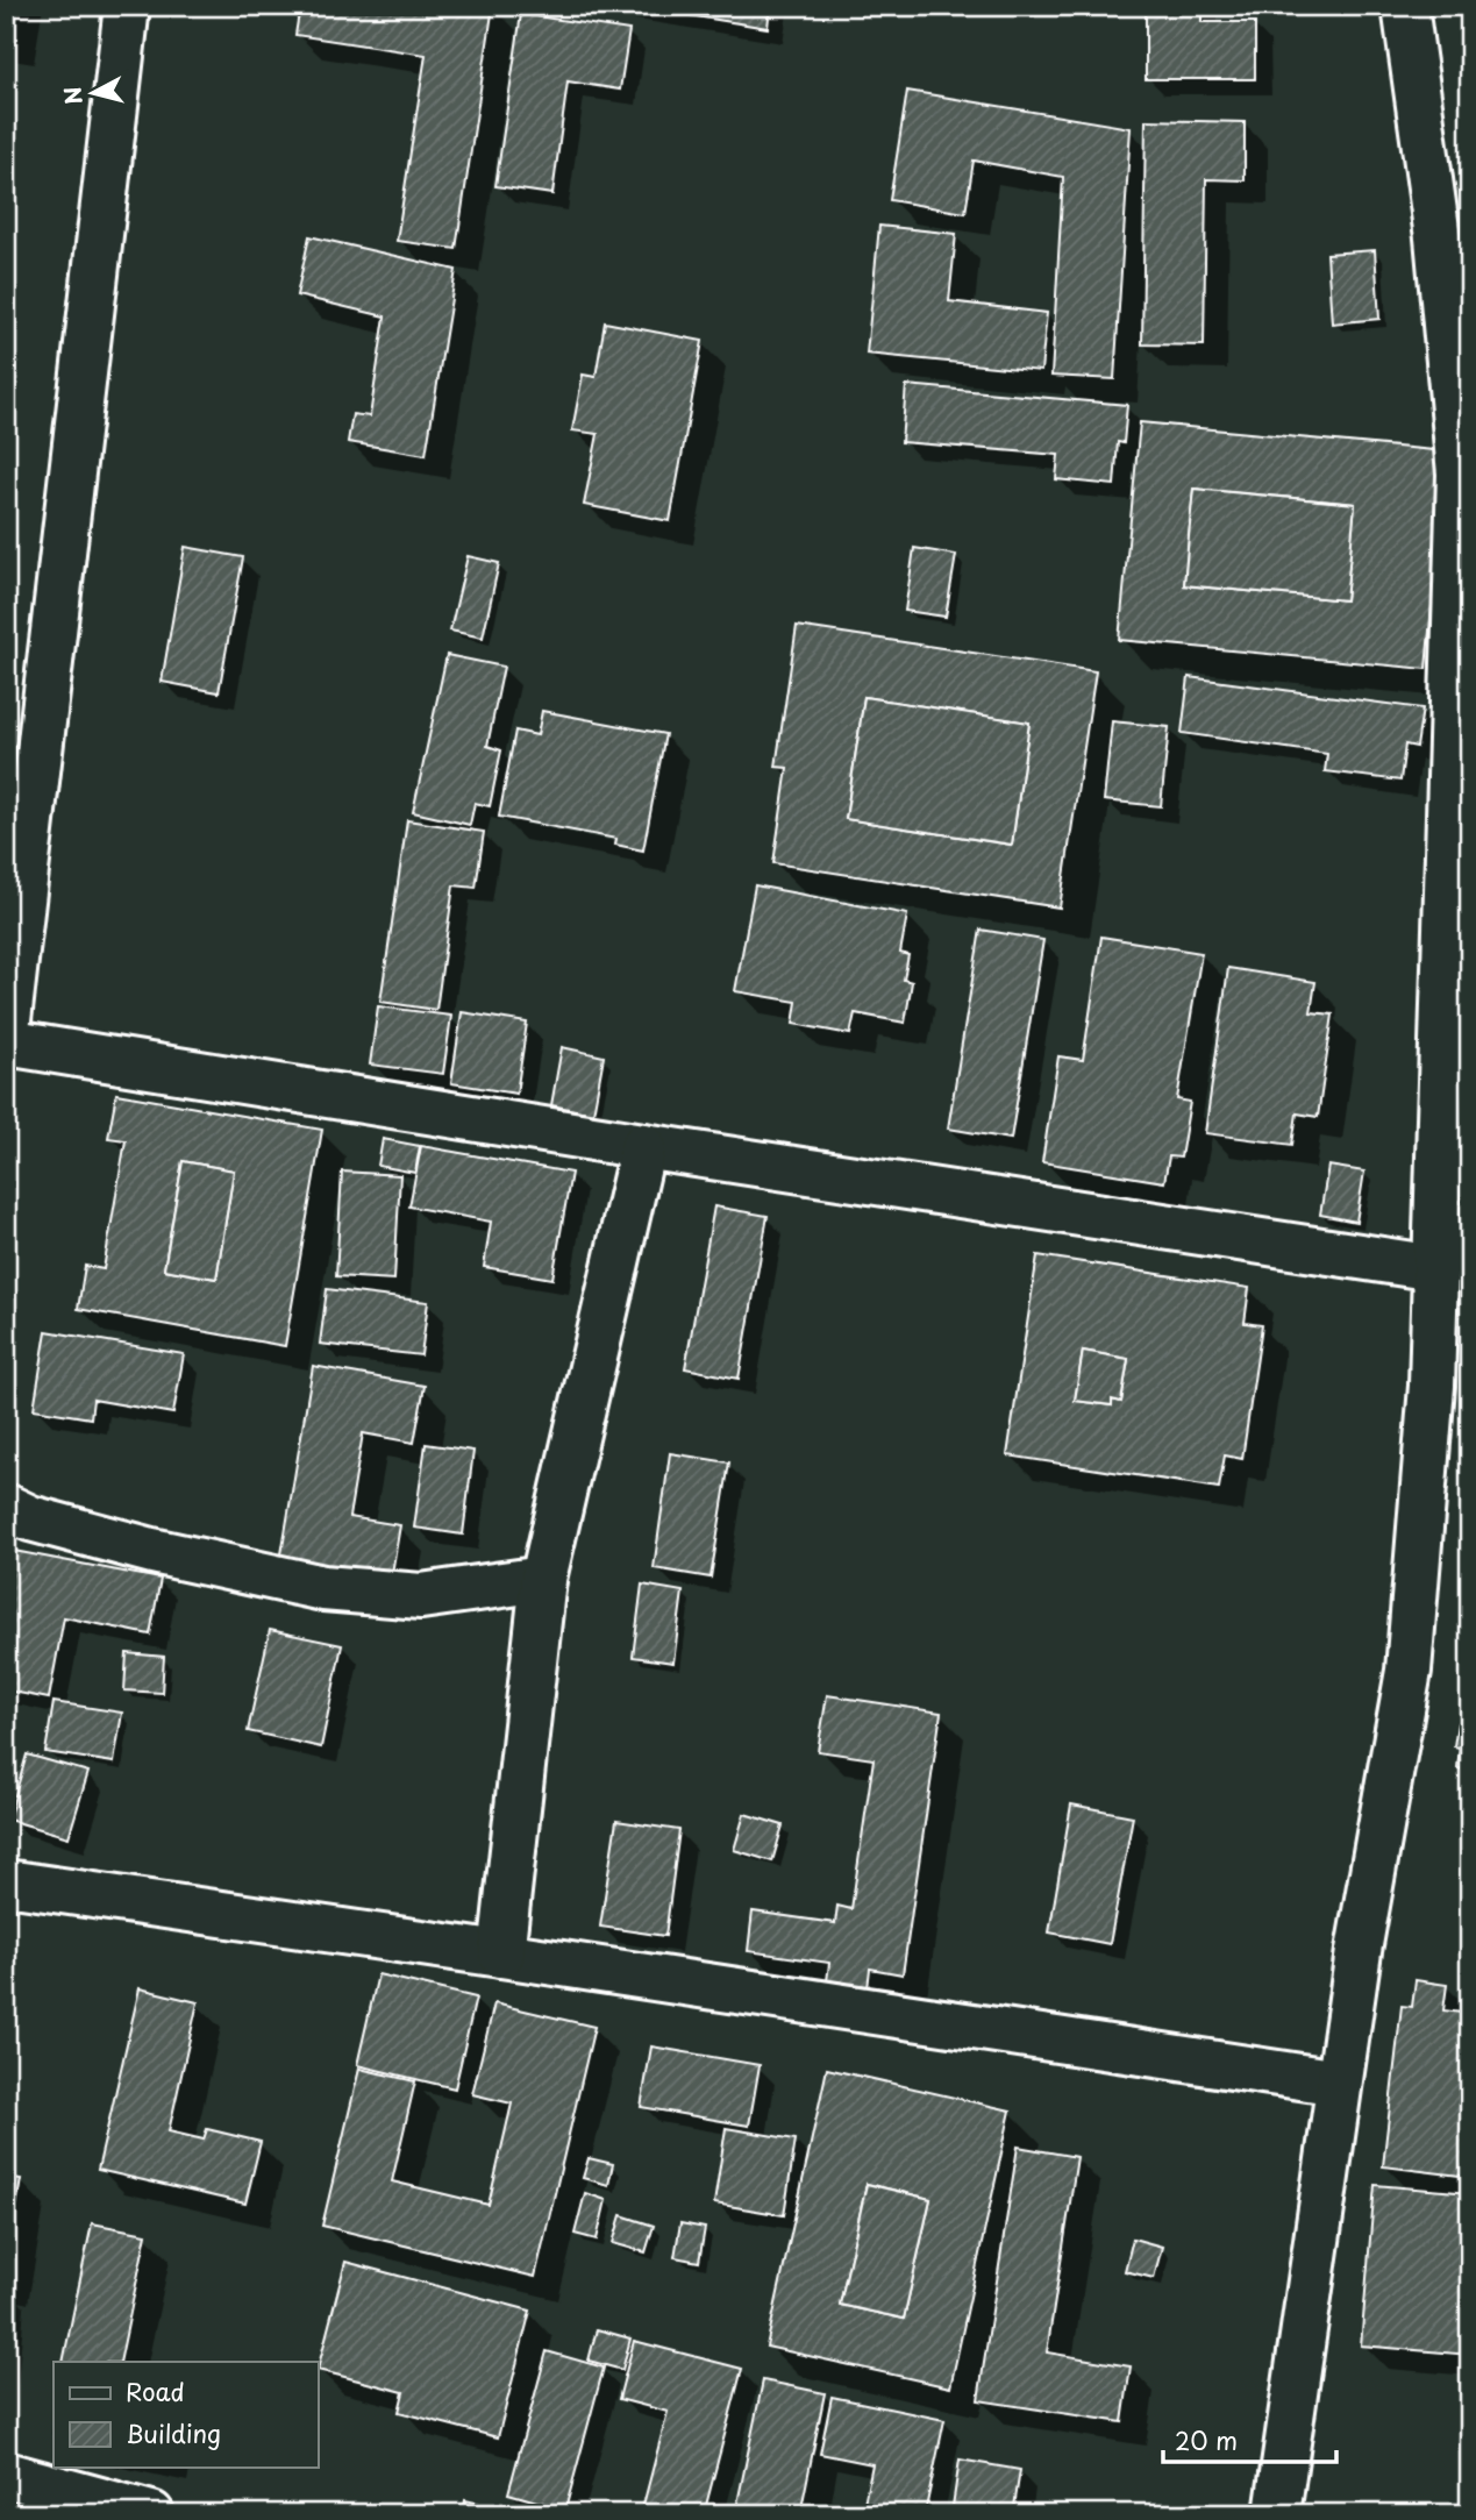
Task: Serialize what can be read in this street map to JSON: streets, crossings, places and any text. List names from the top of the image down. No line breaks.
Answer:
{"legend":["Road","Building"],"scale_bar":"20 m","north":"left"}
